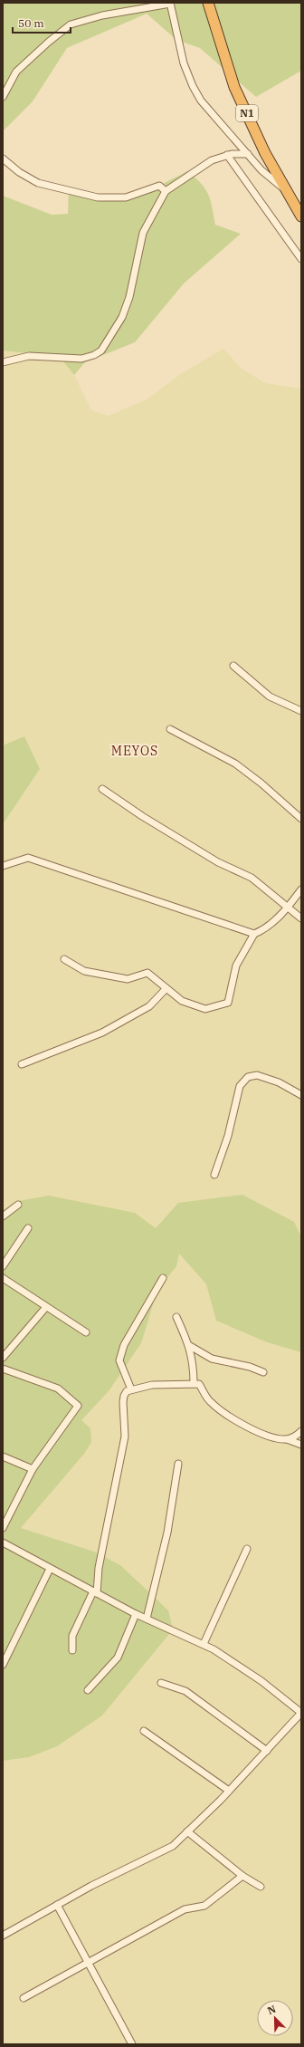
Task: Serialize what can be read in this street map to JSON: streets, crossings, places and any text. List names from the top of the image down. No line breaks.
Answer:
{"streets":{"highway":["N1"]},"districts":["MEYOS"],"scale_bar":"50 m","north":"top left"}
